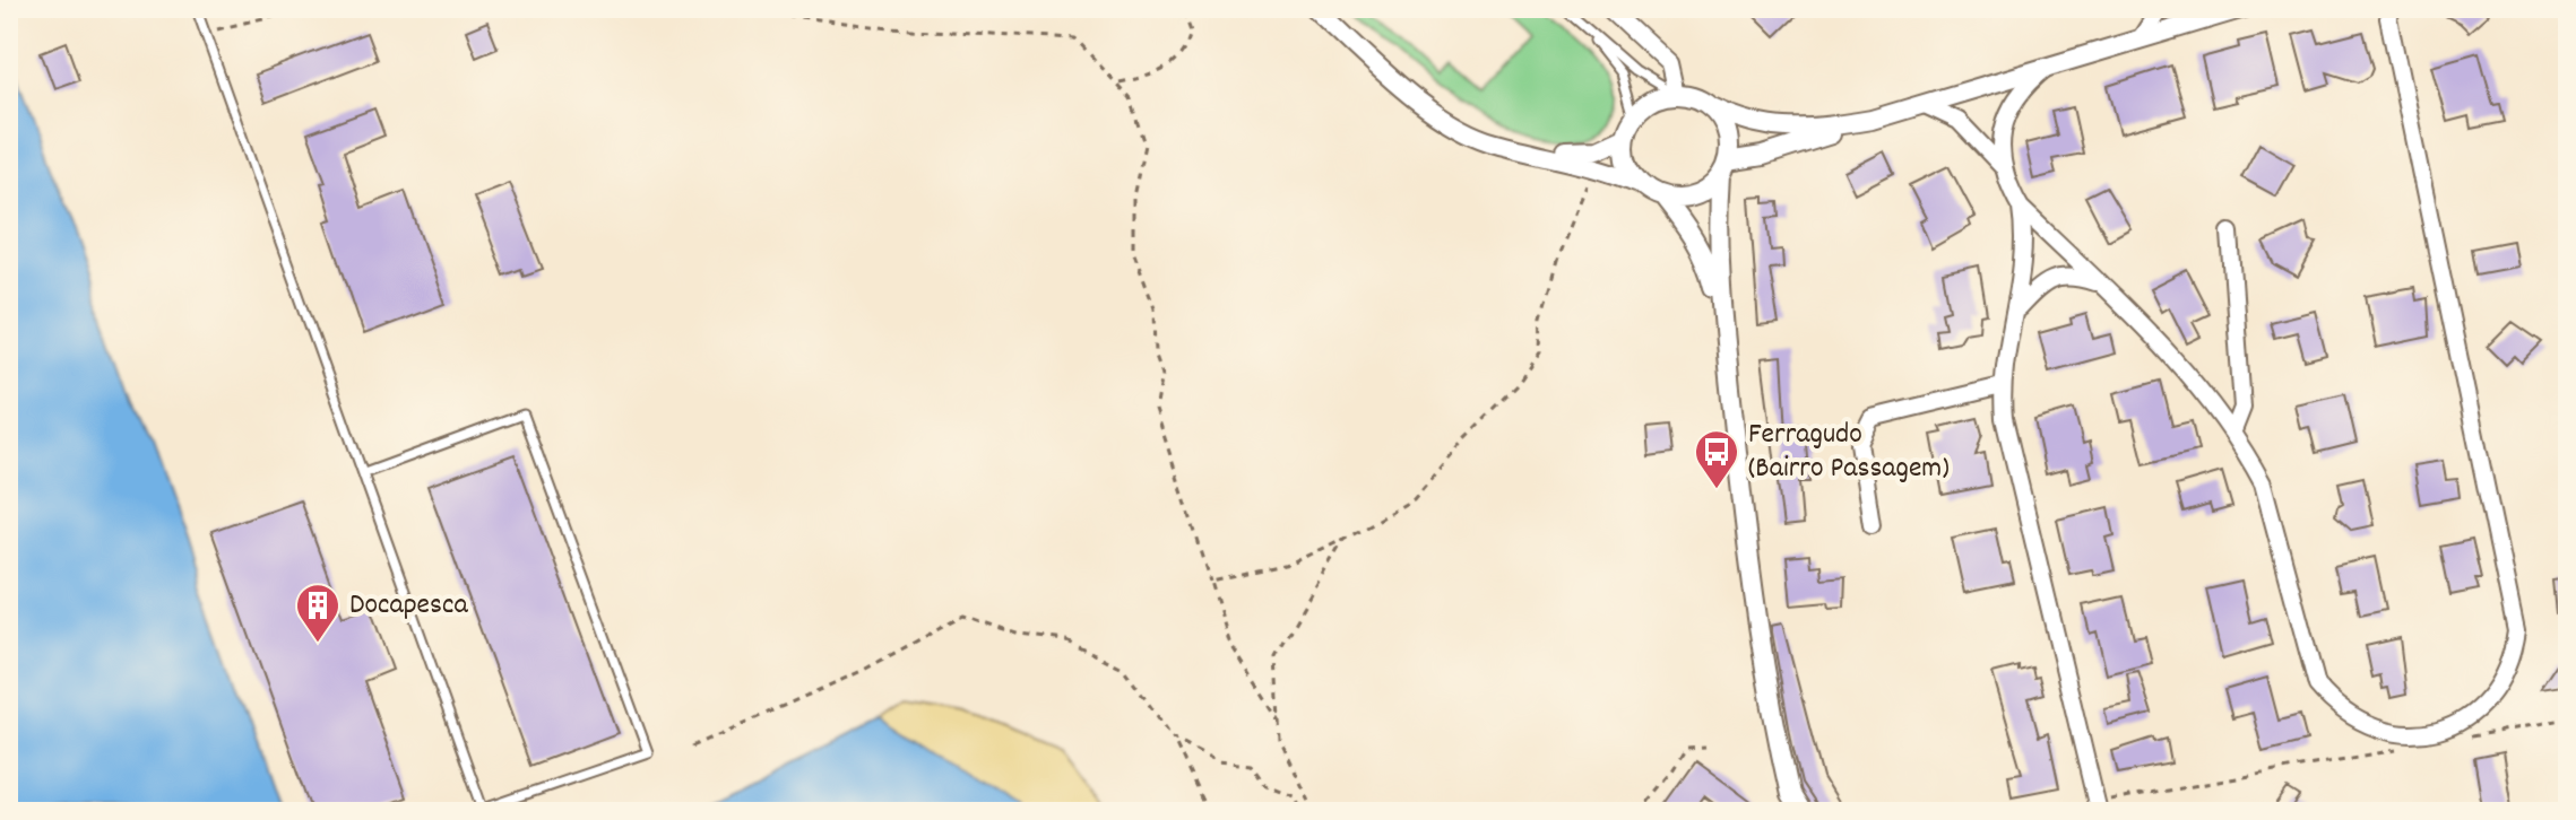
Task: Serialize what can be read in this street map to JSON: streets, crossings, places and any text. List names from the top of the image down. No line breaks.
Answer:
{"places":{"bus stop":["Ferragudo (Bairro Passagem)"],"building":["Docapesca"]}}
